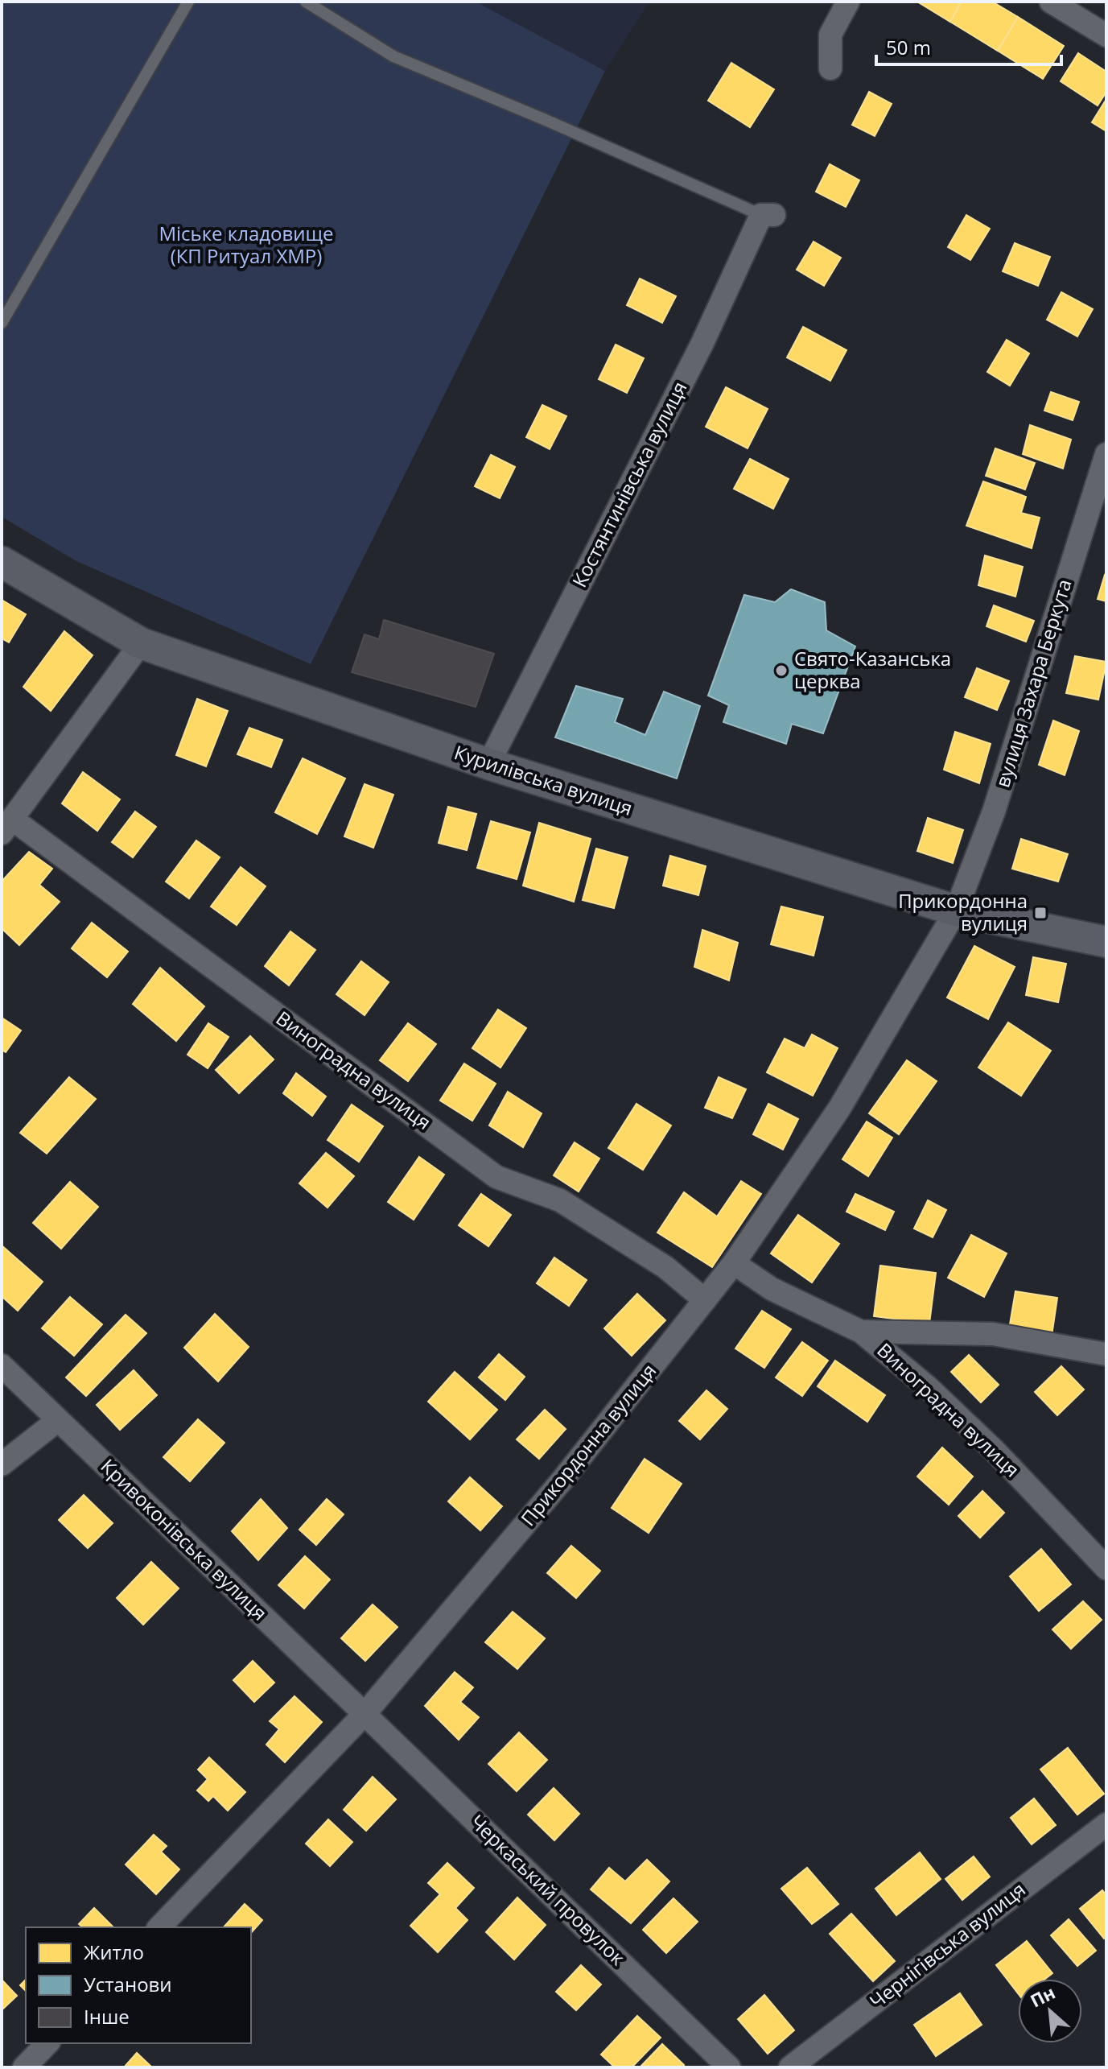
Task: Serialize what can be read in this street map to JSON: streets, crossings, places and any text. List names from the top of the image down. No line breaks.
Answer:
{"streets":{"main road":["Курилівська вулиця"],"street":["Костянтинівська вулиця","вулиця Захара Беркута","Виноградна вулиця","Прикордонна вулиця","Кривоконівська вулиця","Черкаський провулок","Чернігівська вулиця"]},"crossings":[["Костянтинівська вулиця","Курилівська вулиця"],["вулиця Захара Беркута","Курилівська вулиця"],["вулиця Захара Беркута","Прикордонна вулиця"],["Курилівська вулиця","Прикордонна вулиця"],["Виноградна вулиця","Прикордонна вулиця"],["Прикордонна вулиця","Кривоконівська вулиця"],["Прикордонна вулиця","Черкаський провулок"],["Кривоконівська вулиця","Черкаський провулок"]],"parks":["Міське кладовище (КП Ритуал ХМР)"],"places":{"other":["Свято-Казанська церква"],"transit":["Прикордонна вулиця"]},"legend":["Житло","Установи","Інше"],"scale_bar":"50 m","north":"top left"}
